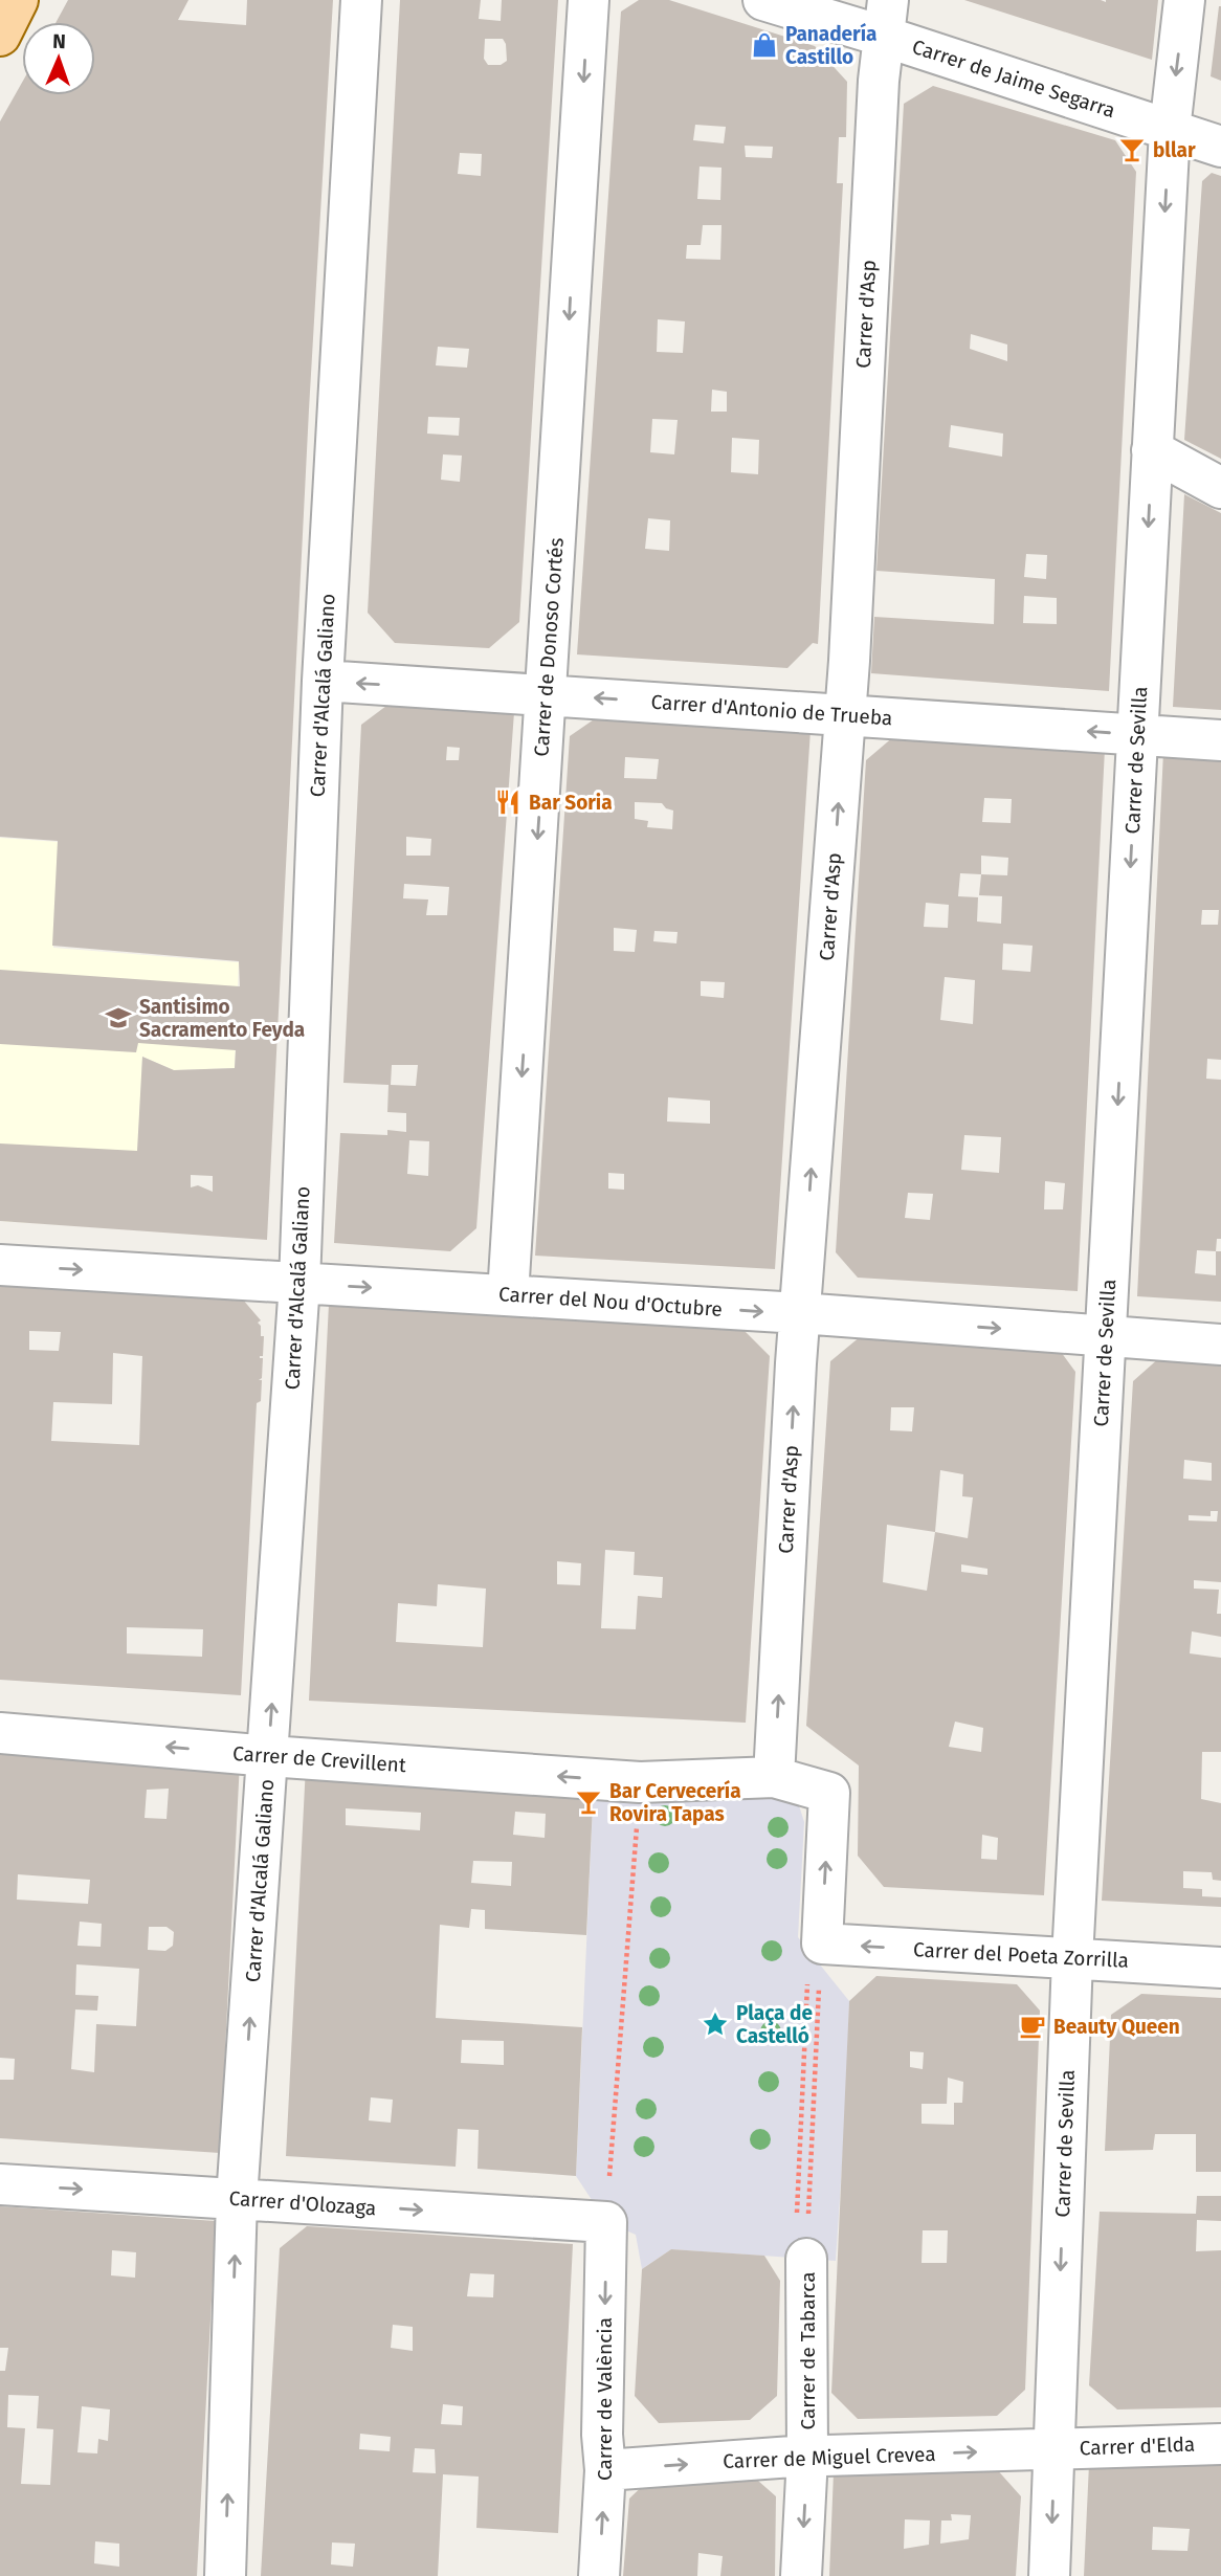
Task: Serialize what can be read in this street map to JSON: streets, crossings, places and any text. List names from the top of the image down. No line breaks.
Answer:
{"streets":{"street":["Carrer de Jaime Segarra","Carrer d'Asp","Carrer de Donoso Cortés","Carrer d'Alcalá Galiano","Carrer d'Antonio de Trueba","Carrer de Sevilla","Carrer del Nou d'Octubre","Carrer de Crevillent","Carrer del Poeta Zorrilla","Carrer d'Olozaga","Carrer de Tabarca","Carrer de València","Carrer d'Elda","Carrer de Miguel Crevea"]},"crossings":[["Carrer de Jaime Segarra","Carrer d'Asp"],["Carrer de Jaime Segarra","Carrer de Sevilla"],["Carrer d'Asp","Carrer d'Antonio de Trueba"],["Carrer d'Asp","Carrer del Nou d'Octubre"],["Carrer de Donoso Cortés","Carrer d'Antonio de Trueba"],["Carrer de Donoso Cortés","Carrer del Nou d'Octubre"],["Carrer d'Alcalá Galiano","Carrer d'Antonio de Trueba"],["Carrer d'Alcalá Galiano","Carrer del Nou d'Octubre"],["Carrer d'Alcalá Galiano","Carrer de Crevillent"],["Carrer d'Alcalá Galiano","Carrer d'Olozaga"],["Carrer d'Antonio de Trueba","Carrer de Sevilla"],["Carrer de Sevilla","Carrer del Nou d'Octubre"],["Carrer de Sevilla","Carrer del Poeta Zorrilla"],["Carrer de Sevilla","Carrer d'Elda"],["Carrer de Sevilla","Carrer de Miguel Crevea"],["Carrer d'Olozaga","Carrer de València"],["Carrer de Tabarca","Carrer de Miguel Crevea"],["Carrer de València","Carrer de Miguel Crevea"],["Carrer d'Elda","Carrer de Miguel Crevea"]],"one_way":["Carrer d'Asp","Carrer de Donoso Cortés","Carrer d'Alcalá Galiano","Carrer d'Antonio de Trueba","Carrer de Sevilla","Carrer del Nou d'Octubre","Carrer de Crevillent","Carrer del Poeta Zorrilla","Carrer d'Olozaga","Carrer de Tabarca","Carrer de Miguel Crevea"],"places":{"shop":["Panadería Castillo"],"bar":["bllar","Bar Cervecería Rovira Tapas"],"restaurant":["Bar Soria"],"school or university":["Santisimo Sacramento Feyda"],"place":["Plaça de Castelló"],"cafe":["Beauty Queen"]},"north":"top"}
